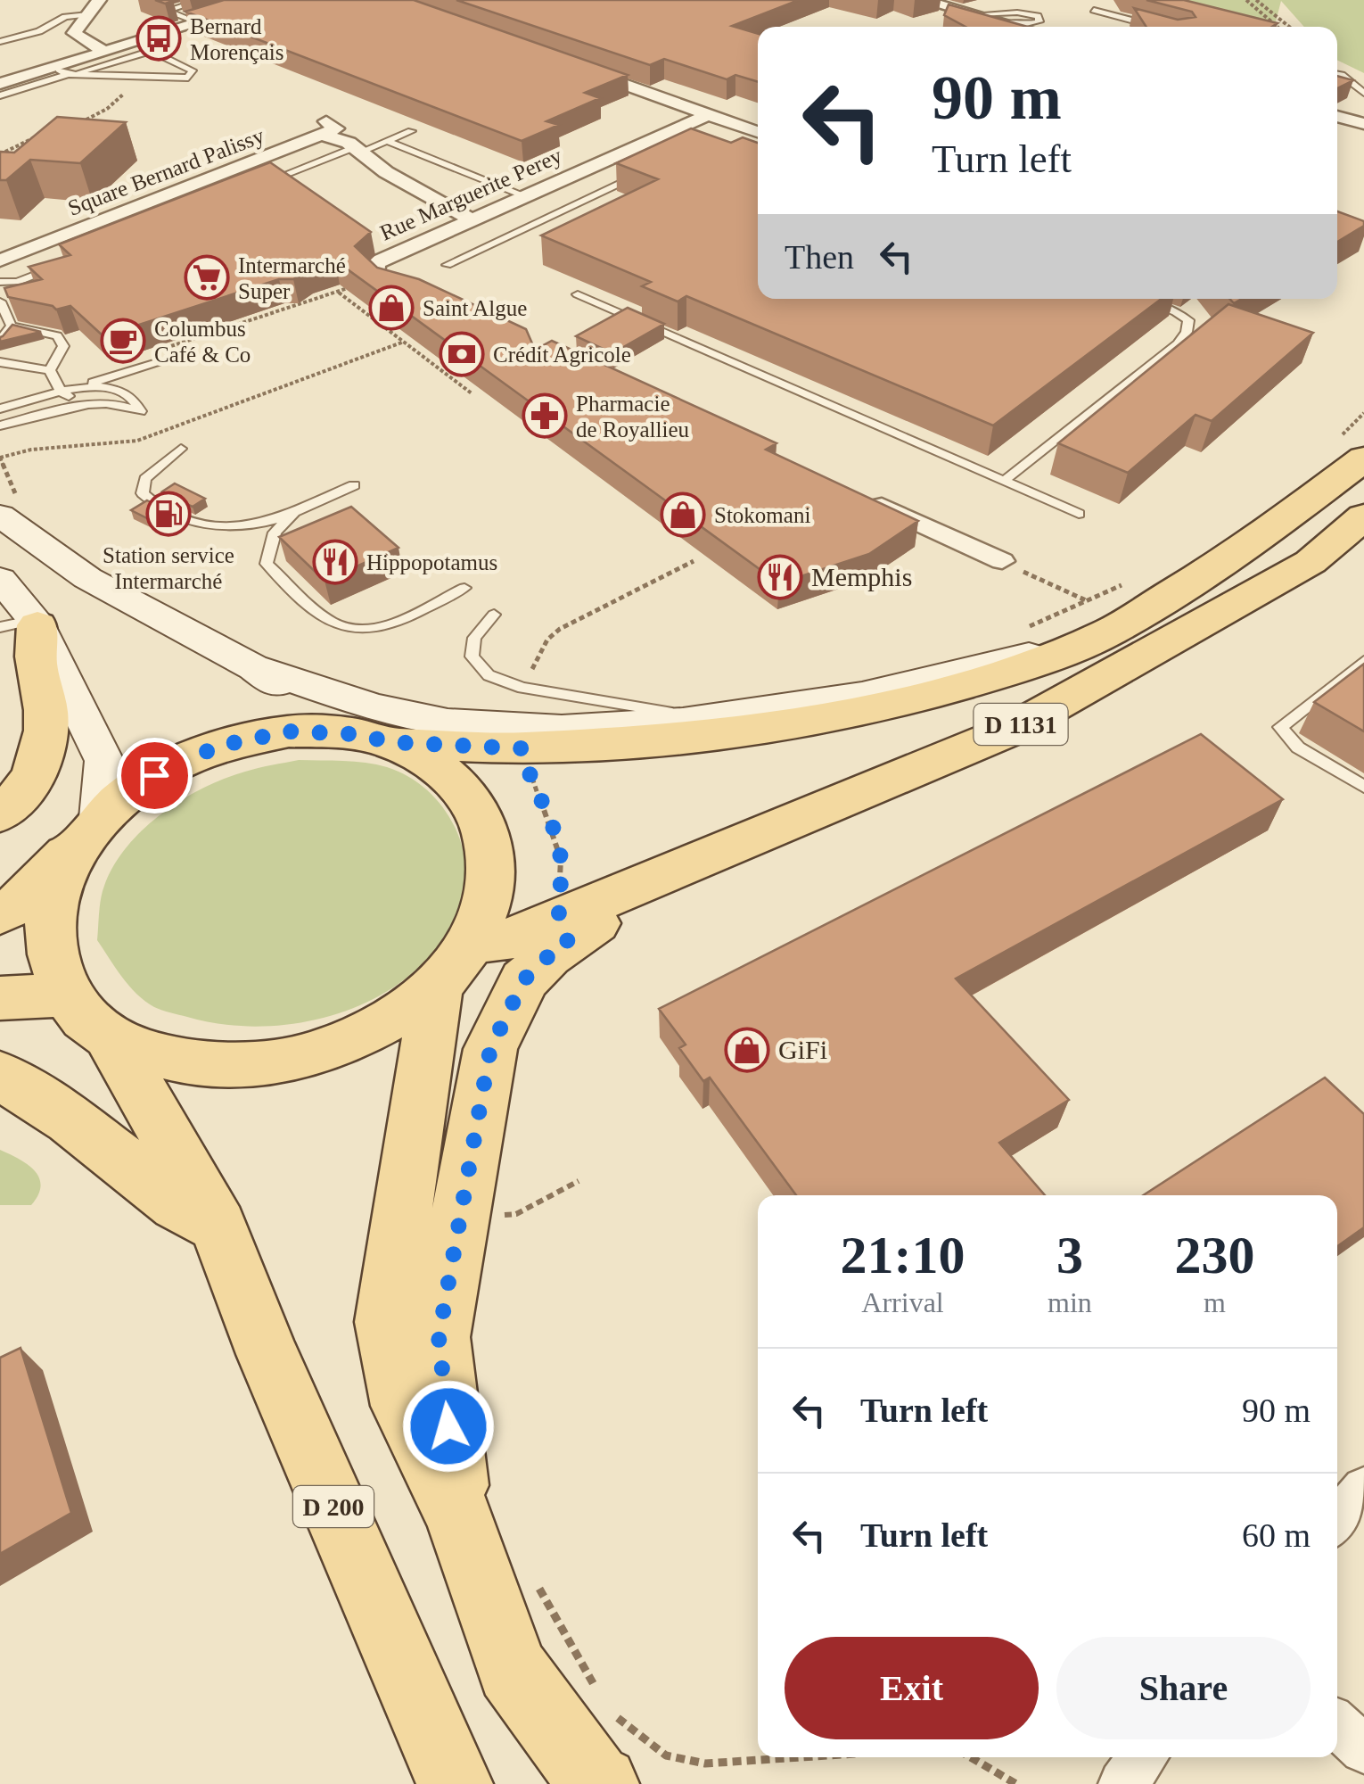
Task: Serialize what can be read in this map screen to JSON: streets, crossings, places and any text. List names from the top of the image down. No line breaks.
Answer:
{"streets":{"main road":["D 1131","D 200"],"street":["Square Bernard Palissy","Rue Marguerite Perey"]},"places":{"bus stop":["Bernard Morençais"],"supermarket":["Intermarché Super"],"shop":["Saint Algue","Stokomani","GiFi"],"cafe":["Columbus Café & Co"],"bank":["Crédit Agricole"],"pharmacy":["Pharmacie de Royallieu"],"fuel station":["Station service Intermarché"],"restaurant":["Hippopotamus","Memphis"]},"page":{"turn":["90 m","Turn left"],"then":"Then","eta":["21:10","Arrival","3","min","230","m"],"list":[{"name":"Turn left","value":"90 m"},{"name":"Turn left","value":"60 m"}],"buttons":["Exit","Share"]}}
